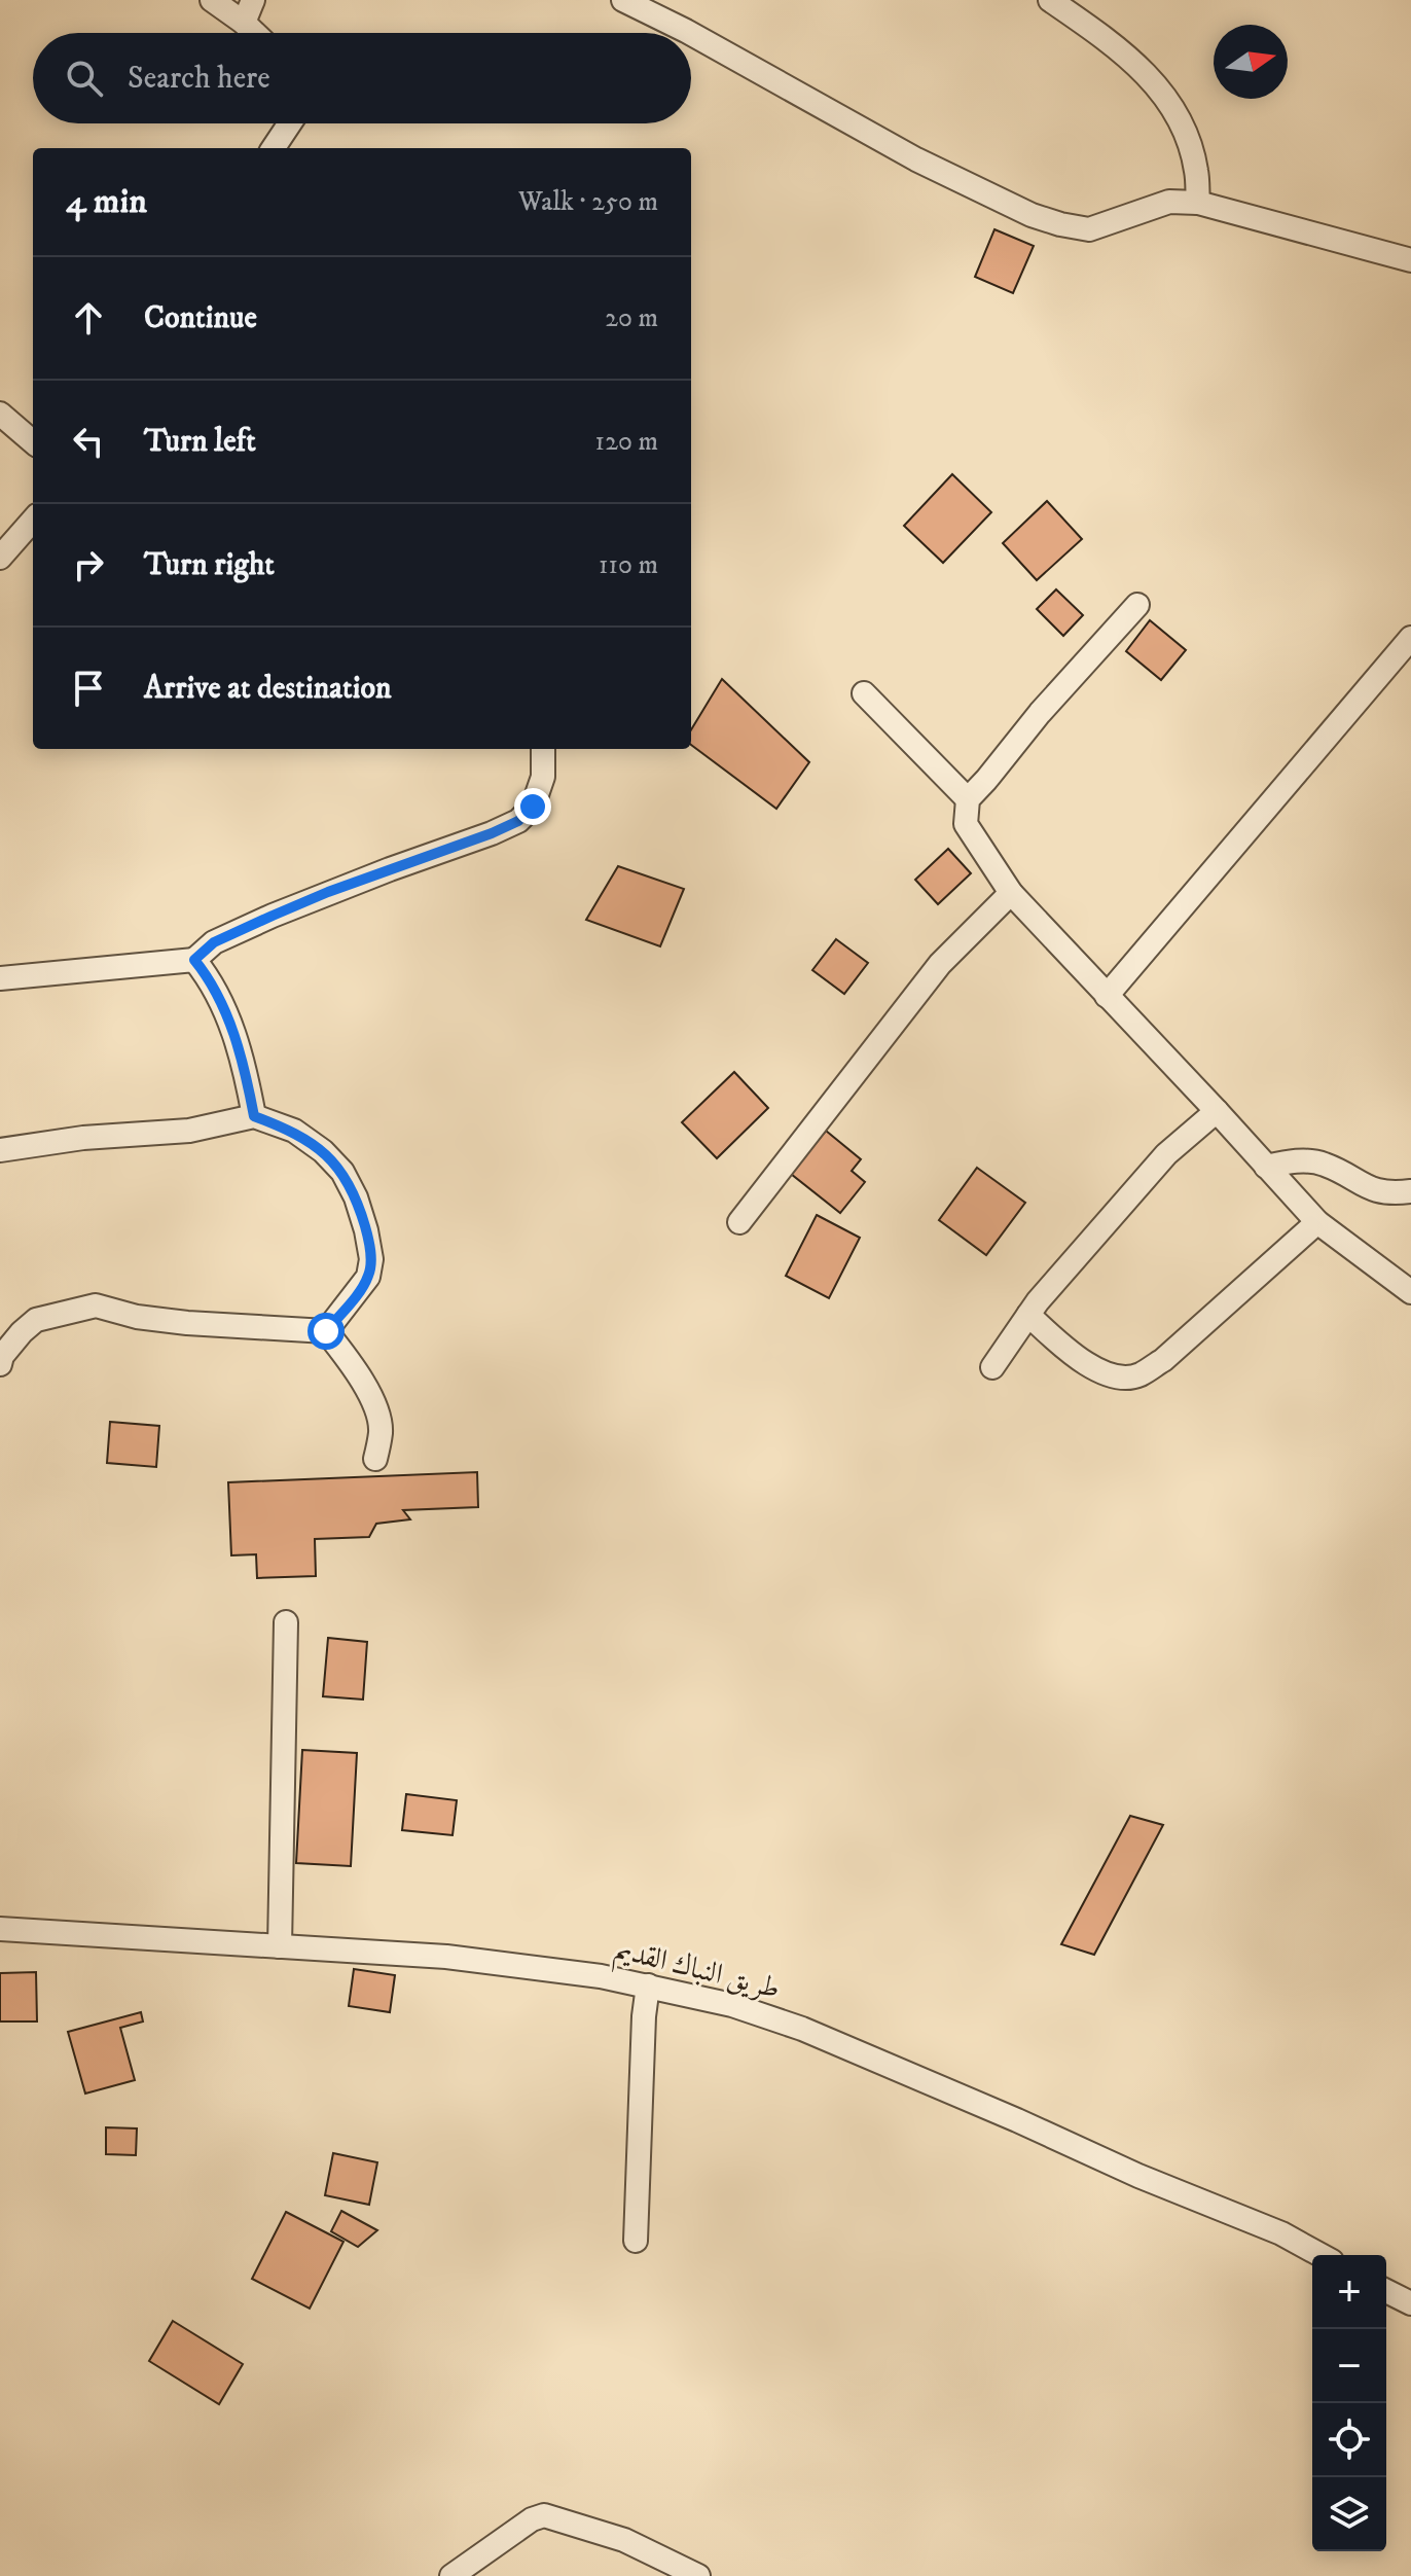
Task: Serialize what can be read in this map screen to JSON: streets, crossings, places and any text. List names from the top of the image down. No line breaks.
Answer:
{"streets":{"street":["طريق النباك القديم"]},"north":"right","page":{"search":"Search here","heading":["4 min","Walk · 250 m"],"list":[["Continue","20 m"],["Turn left","120 m"],["Turn right","110 m"],"Arrive at destination"],"map_buttons":["+","−"]}}
